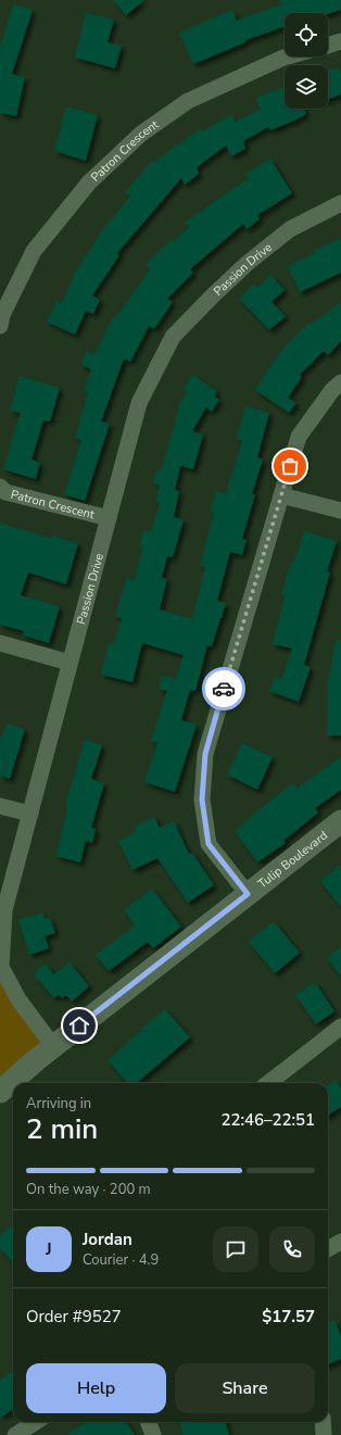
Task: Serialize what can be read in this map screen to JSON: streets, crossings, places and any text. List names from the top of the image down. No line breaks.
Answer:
{"streets":{"street":["Patron Crescent","Passion Drive","Tulip Boulevard"]},"crossings":[["Patron Crescent","Passion Drive"],["Passion Drive","Tulip Boulevard"]],"page":{"heading":["2 min","Arriving in","22:46–22:51"],"panel":["Jordan","Courier · 4.9","Order #9527","$17.57"],"bar":"On the way · 200 m","round":"J","buttons":["Help","Share"]}}
